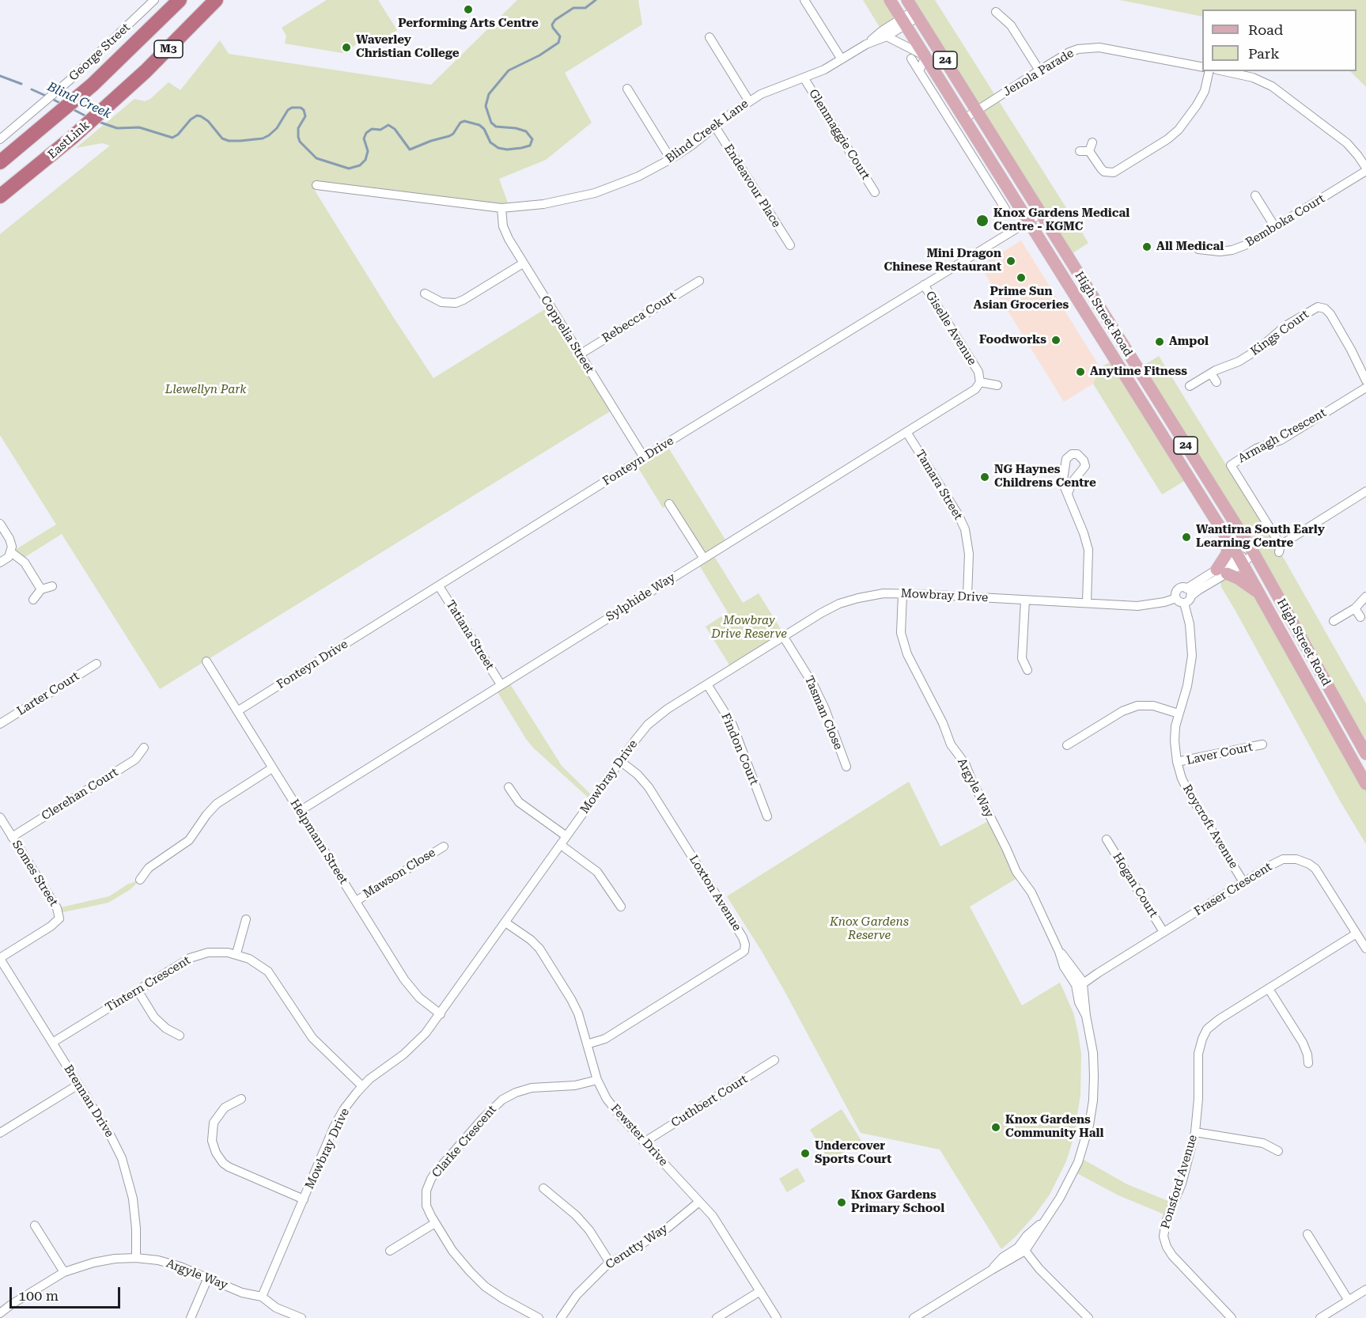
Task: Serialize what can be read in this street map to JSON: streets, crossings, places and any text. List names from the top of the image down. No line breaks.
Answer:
{"streets":{"highway":["M3","EastLink"],"main road":["24","High Street Road"],"street":["George Street","Jenola Parade","Blind Creek Lane","Glenmaggie Court","Endeavour Place","Bemboka Court","Rebecca Court","Giselle Avenue","Kings Court","Coppelia Street","Armagh Crescent","Fonteyn Drive","Tamara Street","Mowbray Drive","Sylphide Way","Tatiana Street","Larter Court","Tasman Close","Findon Court","Laver Court","Argyle Way","Clerehan Court","Roycroft Avenue","Helpmann Street","Somes Street","Mawson Close","Hogan Court","Fraser Crescent","Loxton Avenue","Tintern Crescent","Brennan Drive","Cuthbert Court","Fewster Drive","Clarke Crescent","Ponsford Avenue","Cerutty Way"]},"crossings":[["Jenola Parade","High Street Road"],["Blind Creek Lane","Glenmaggie Court"],["Blind Creek Lane","Endeavour Place"],["Blind Creek Lane","High Street Road"],["Blind Creek Lane","Coppelia Street"],["High Street Road","Fonteyn Drive"],["High Street Road","Mowbray Drive"],["Rebecca Court","Coppelia Street"],["Giselle Avenue","Fonteyn Drive"],["Giselle Avenue","Sylphide Way"],["Coppelia Street","Fonteyn Drive"],["Fonteyn Drive","Tatiana Street"],["Fonteyn Drive","Helpmann Street"],["Tamara Street","Mowbray Drive"],["Tamara Street","Sylphide Way"],["Mowbray Drive","Tasman Close"],["Mowbray Drive","Findon Court"],["Mowbray Drive","Argyle Way"],["Mowbray Drive","Roycroft Avenue"],["Mowbray Drive","Helpmann Street"],["Mowbray Drive","Loxton Avenue"],["Mowbray Drive","Tintern Crescent"],["Mowbray Drive","Fewster Drive"],["Sylphide Way","Tatiana Street"],["Sylphide Way","Helpmann Street"],["Laver Court","Roycroft Avenue"],["Argyle Way","Fraser Crescent"],["Argyle Way","Brennan Drive"],["Clerehan Court","Somes Street"],["Roycroft Avenue","Fraser Crescent"],["Helpmann Street","Mawson Close"],["Somes Street","Brennan Drive"],["Hogan Court","Fraser Crescent"],["Fraser Crescent","Ponsford Avenue"],["Loxton Avenue","Fewster Drive"],["Tintern Crescent","Brennan Drive"],["Cuthbert Court","Fewster Drive"],["Fewster Drive","Clarke Crescent"],["Fewster Drive","Cerutty Way"]],"water":["Blind Creek"],"parks":["Llewellyn Park","Mowbray Drive Reserve","Knox Gardens Reserve"],"places":["Performing Arts Centre","Waverley Christian College","Knox Gardens Medical Centre - KGMC","All Medical","Mini Dragon Chinese Restaurant","Prime Sun Asian Groceries","Foodworks","Ampol","Anytime Fitness","NG Haynes Childrens Centre","Wantirna South Early Learning Centre","Knox Gardens Community Hall","Undercover Sports Court","Knox Gardens Primary School"],"legend":["Road","Park"],"scale_bar":"100 m"}
